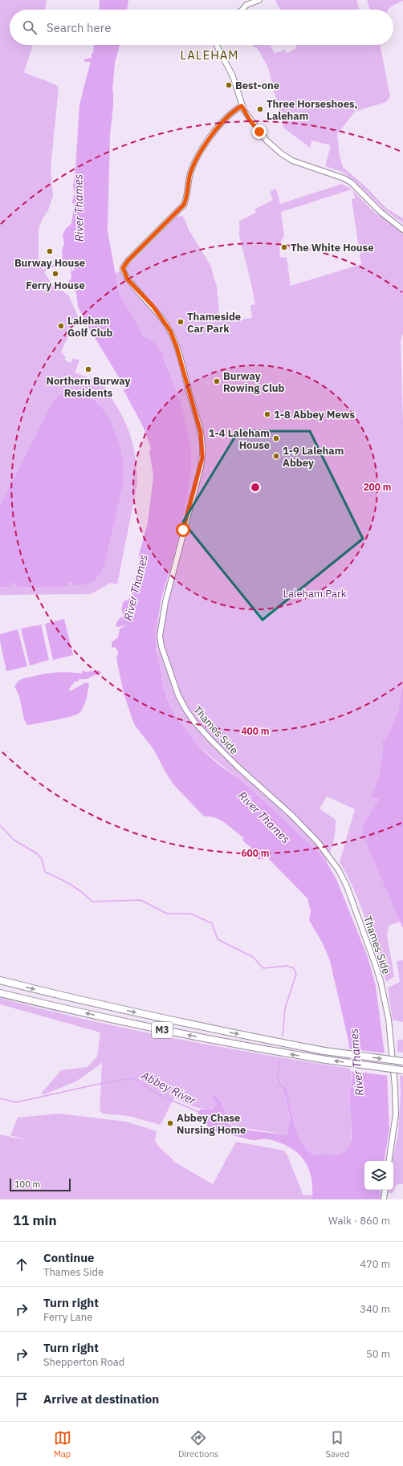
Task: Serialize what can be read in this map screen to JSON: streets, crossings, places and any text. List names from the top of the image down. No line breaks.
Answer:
{"streets":{"highway":["M3"],"street":["Thames Side"]},"districts":["LALEHAM"],"water":["River Thames","Abbey River"],"parks":["Laleham Park"],"places":["Best-one","Three Horseshoes, Laleham","The White House","Burway House","Ferry House","Thameside Car Park","Laleham Golf Club","Northern Burway Residents","Burway Rowing Club","1-8 Abbey Mews","1-4 Laleham House","1-9 Laleham Abbey","Abbey Chase Nursing Home"],"scale_bar":"100 m","page":{"search":"Search here","scale":"100 m","heading":["11 min","Walk · 860 m"],"list":[["Continue","Thames Side","470 m"],["Turn right","Ferry Lane","340 m"],["Turn right","Shepperton Road","50 m"],"Arrive at destination"],"nav":["Map","Directions","Saved"]},"rings":["200 m","400 m","600 m"]}
